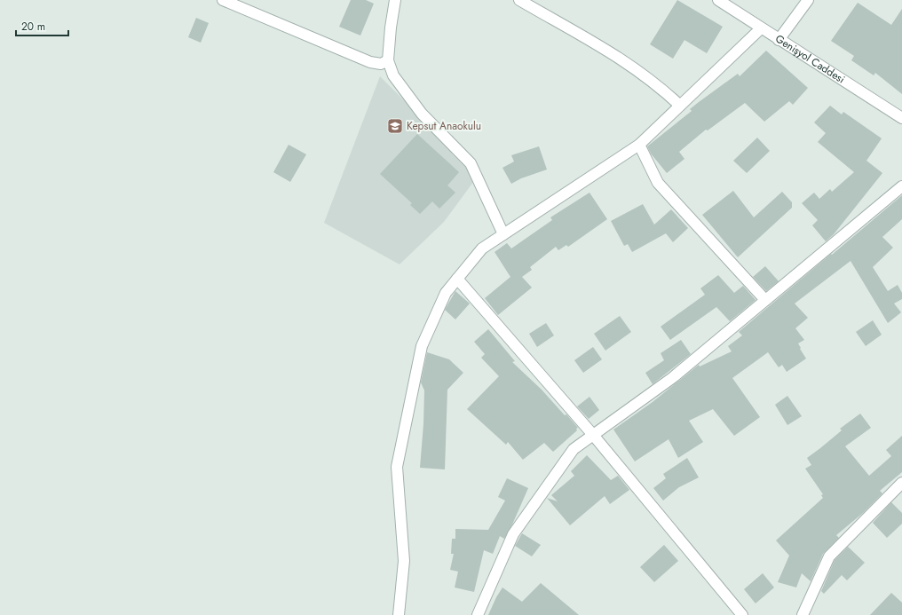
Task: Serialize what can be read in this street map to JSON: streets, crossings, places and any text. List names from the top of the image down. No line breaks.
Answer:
{"streets":{"street":["Genişyol Caddesi"]},"places":{"school or university":["Kepsut Anaokulu"]},"scale_bar":"20 m"}
